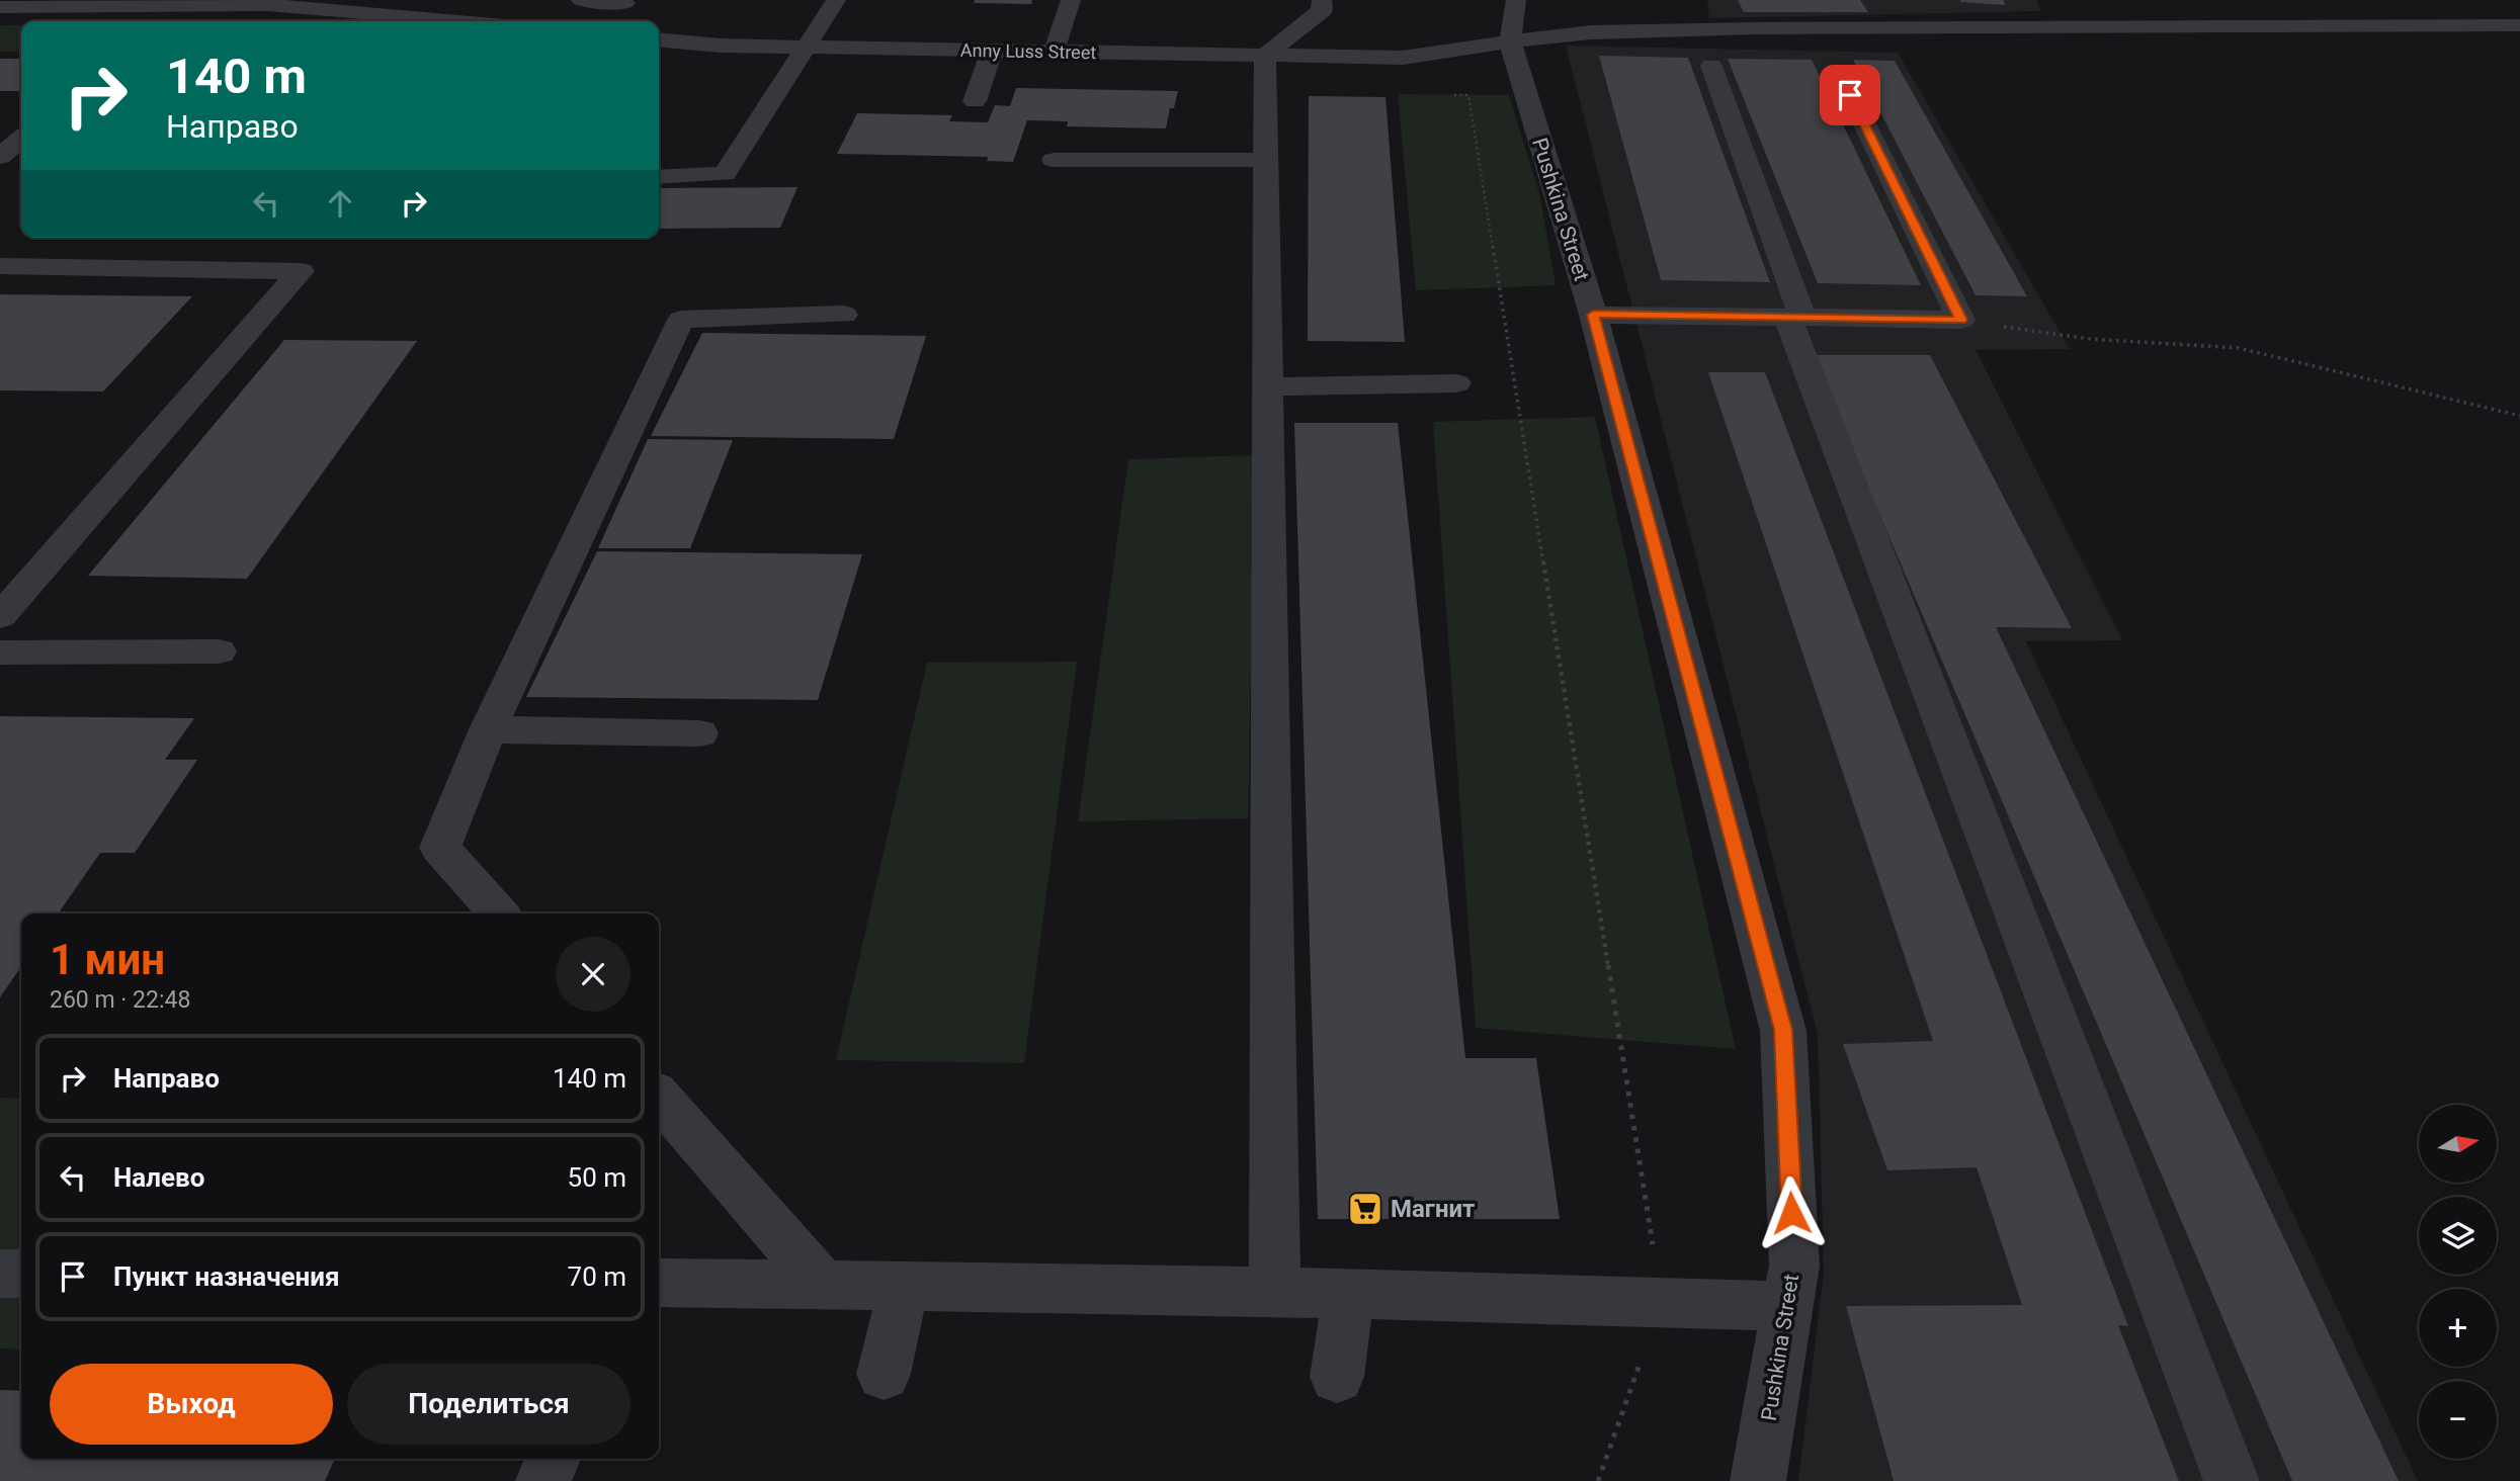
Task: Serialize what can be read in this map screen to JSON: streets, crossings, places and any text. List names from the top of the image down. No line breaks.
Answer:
{"streets":{"street":["Anny Luss Street","Pushkina Street"]},"crossings":[["Anny Luss Street","Pushkina Street"]],"places":{"supermarket":["Магнит"]},"north":"right","page":{"turn":["140 m","Направо"],"heading":["1 мин","260 m · 22:48"],"list":[{"name":"Направо","value":"140 m"},{"name":"Налево","value":"50 m"},{"name":"Пункт назначения","value":"70 m"}],"map_buttons":["+","−"],"buttons":["Выход","Поделиться"]}}
